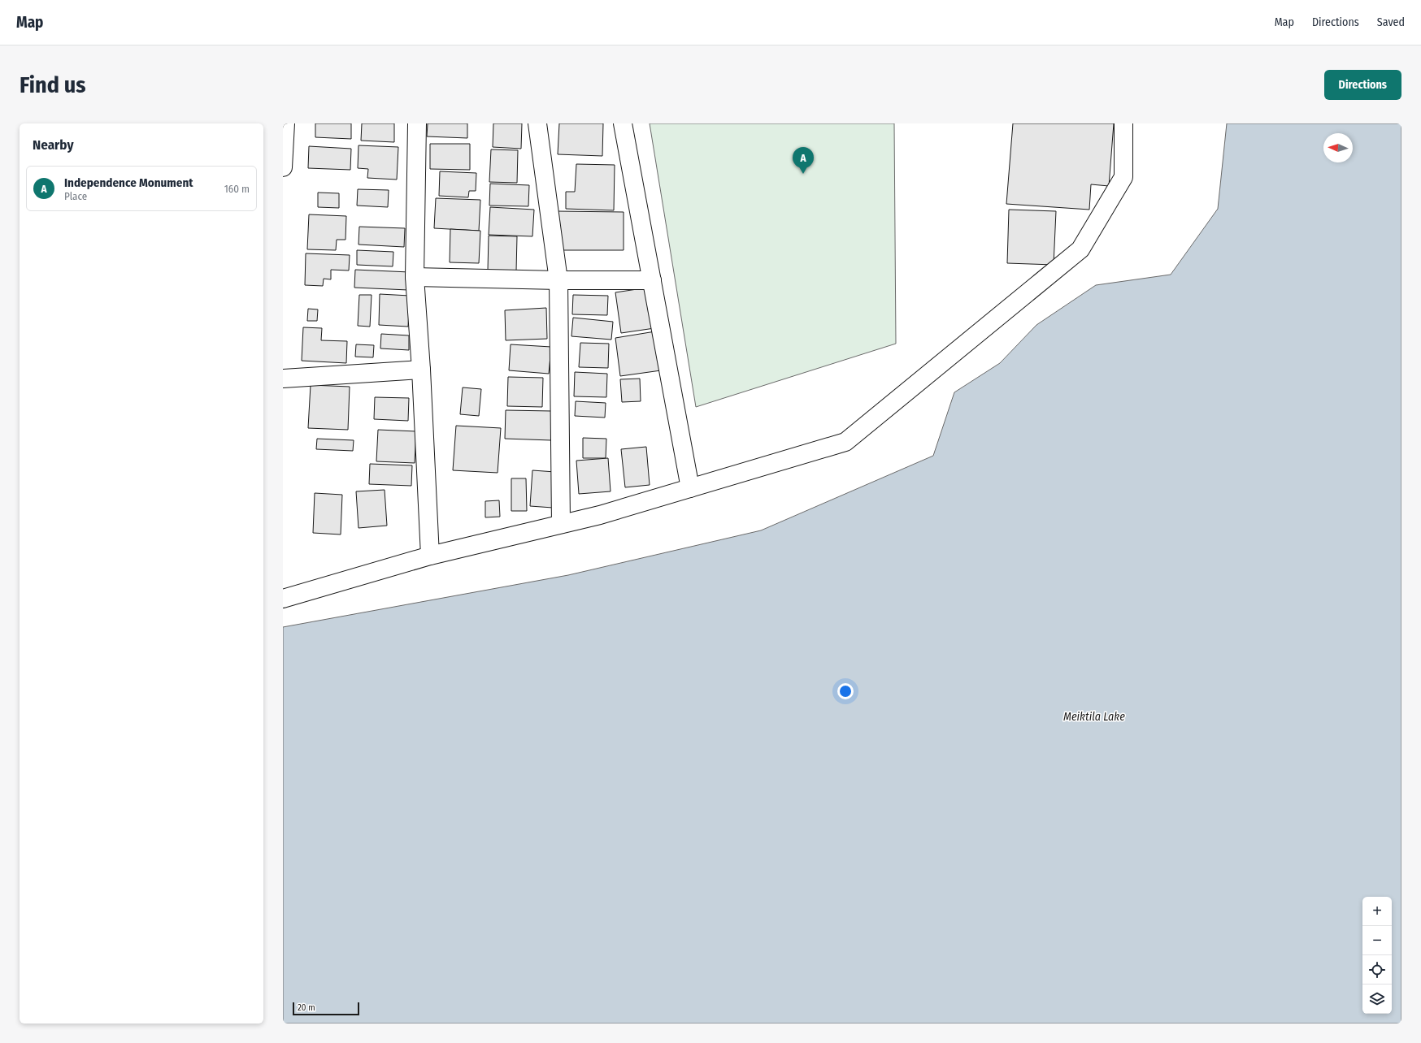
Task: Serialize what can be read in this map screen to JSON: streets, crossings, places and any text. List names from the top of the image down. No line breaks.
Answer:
{"water":["Meiktila Lake"],"scale_bar":"20 m","north":"left","page":{"header":"Map","nav":["Map","Directions","Saved"],"buttons":"Directions","title":"Find us","heading":"Nearby","pins":"A","list":[{"mark":"A","name":"Independence Monument","note":"Place","value":"160 m"}],"map_buttons":["+","−"],"scale":"20 m"}}
